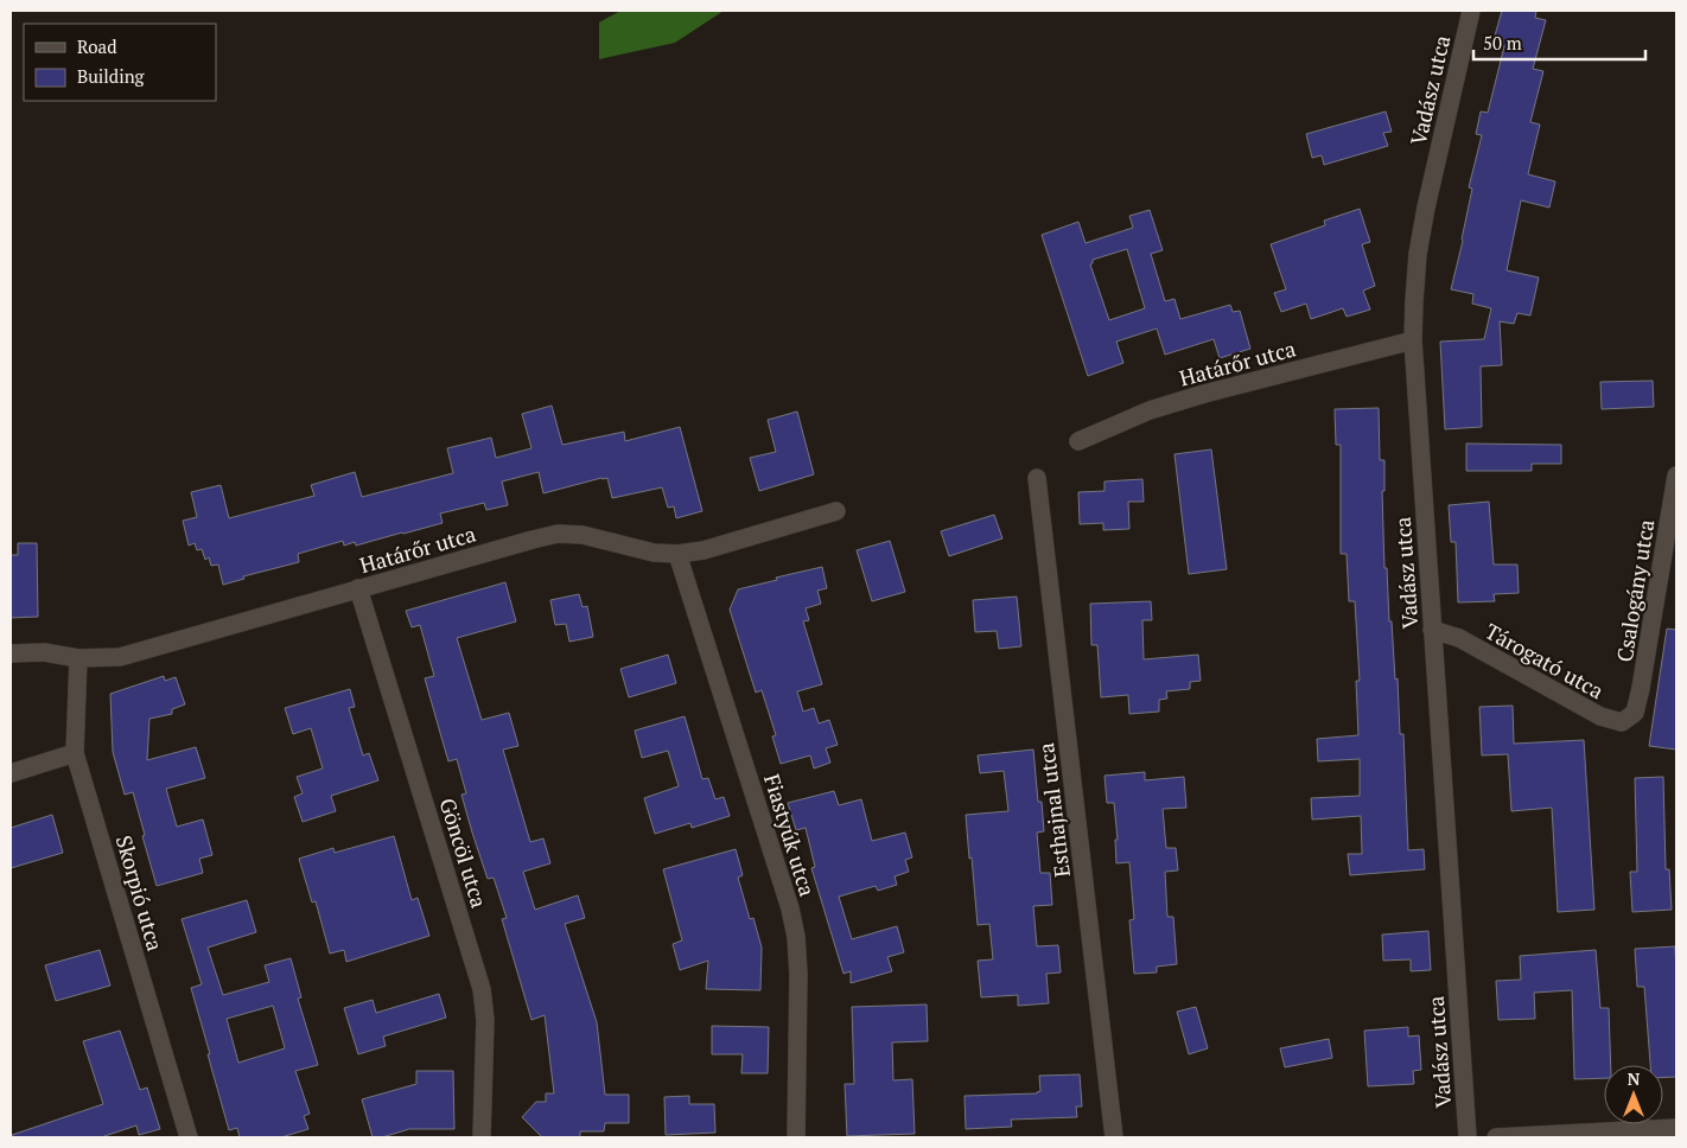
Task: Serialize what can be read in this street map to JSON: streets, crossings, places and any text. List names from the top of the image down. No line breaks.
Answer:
{"streets":{"street":["Vadász utca","Határőr utca","Csalogány utca","Tárogató utca","Esthajnal utca","Fiastyúk utca","Göncöl utca","Skorpió utca"]},"crossings":[["Vadász utca","Határőr utca"],["Vadász utca","Tárogató utca"],["Határőr utca","Fiastyúk utca"],["Határőr utca","Göncöl utca"],["Határőr utca","Skorpió utca"],["Csalogány utca","Tárogató utca"]],"legend":["Road","Building"],"scale_bar":"50 m","north":"top"}
